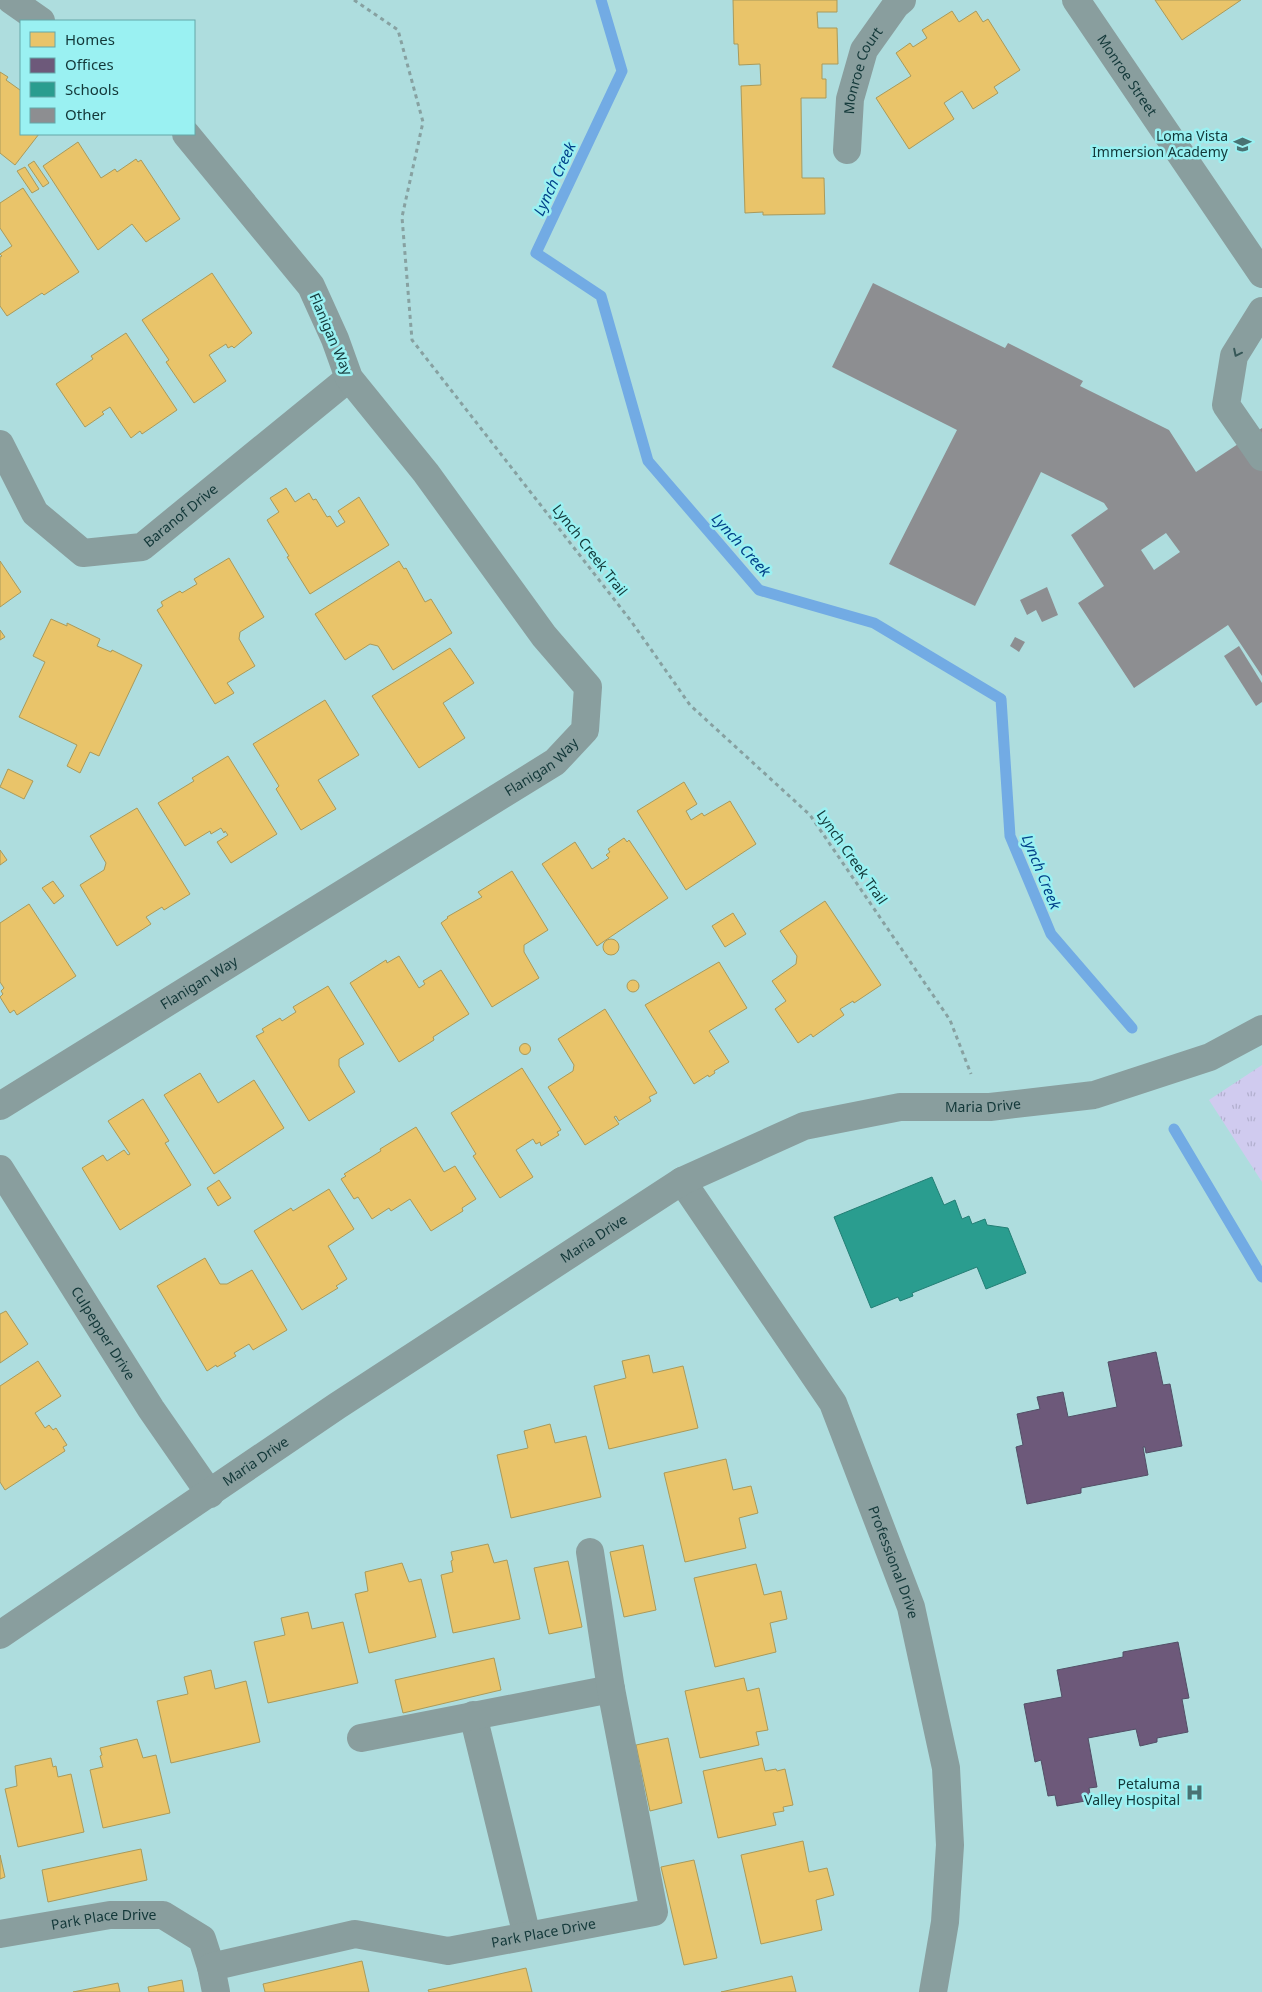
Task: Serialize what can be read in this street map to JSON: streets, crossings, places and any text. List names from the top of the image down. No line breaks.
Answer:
{"streets":{"street":["Monroe Court","Monroe Street","Flanigan Way","Baranof Drive","Maria Drive","Culpepper Drive","Professional Drive","Park Place Drive"],"path":["Lynch Creek Trail"]},"crossings":[["Flanigan Way","Baranof Drive"],["Maria Drive","Culpepper Drive"],["Maria Drive","Professional Drive"]],"water":["Lynch Creek"],"places":{"school or university":["Loma Vista Immersion Academy"],"hospital":["Petaluma Valley Hospital"]},"legend":["Homes","Offices","Schools","Other"]}
